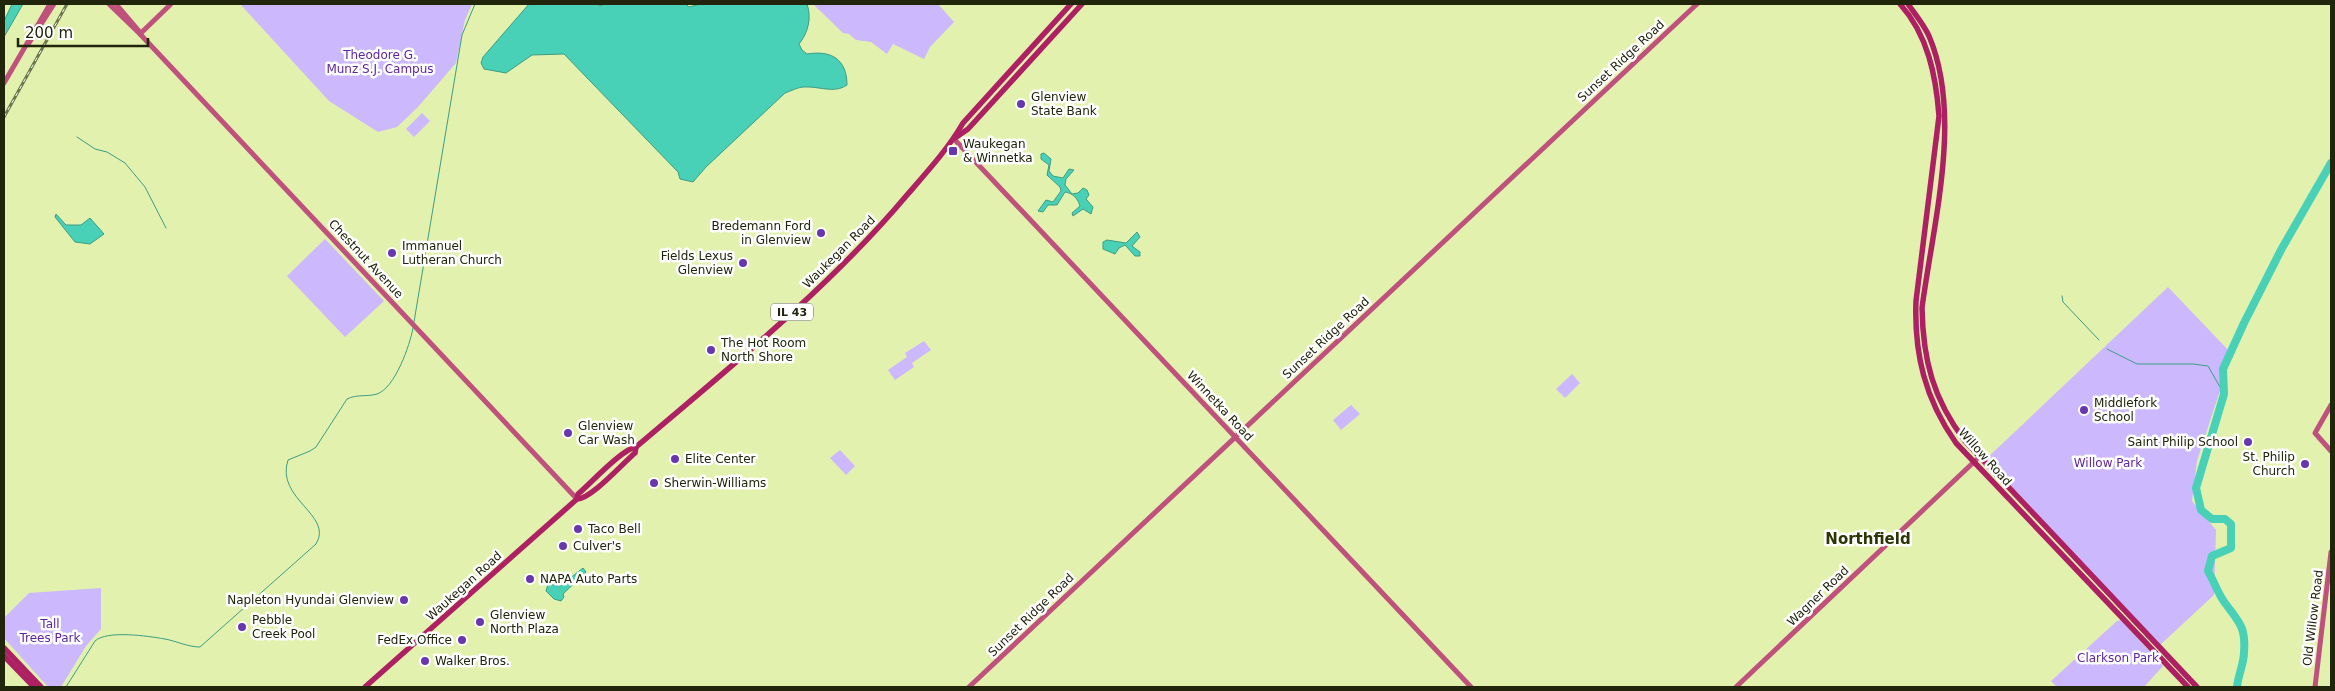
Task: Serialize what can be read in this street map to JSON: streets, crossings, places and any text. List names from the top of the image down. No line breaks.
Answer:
{"streets":{"main road":["Waukegan Road","IL 43","Willow Road"],"street":["Sunset Ridge Road","Chestnut Avenue","Winnetka Road","Wagner Road","Old Willow Road"]},"crossings":[["Sunset Ridge Road","Winnetka Road"],["Waukegan Road","Chestnut Avenue"],["Waukegan Road","Winnetka Road"],["Willow Road","Wagner Road"]],"districts":["Northfield"],"parks":["Theodore G. Munz S.J. Campus","Willow Park","Tall Trees Park","Clarkson Park"],"places":{"other":["Glenview State Bank","Bredemann Ford in Glenview","Immanuel Lutheran Church","Fields Lexus Glenview","The Hot Room North Shore","Middlefork School","Glenview Car Wash","Saint Philip School","Elite Center","St. Philip Church","Sherwin-Williams","Taco Bell","Culver's","NAPA Auto Parts","Napleton Hyundai Glenview","Glenview North Plaza","Pebble Creek Pool","FedEx Office","Walker Bros."],"transit":["Waukegan & Winnetka"]},"scale_bar":"200 m"}
